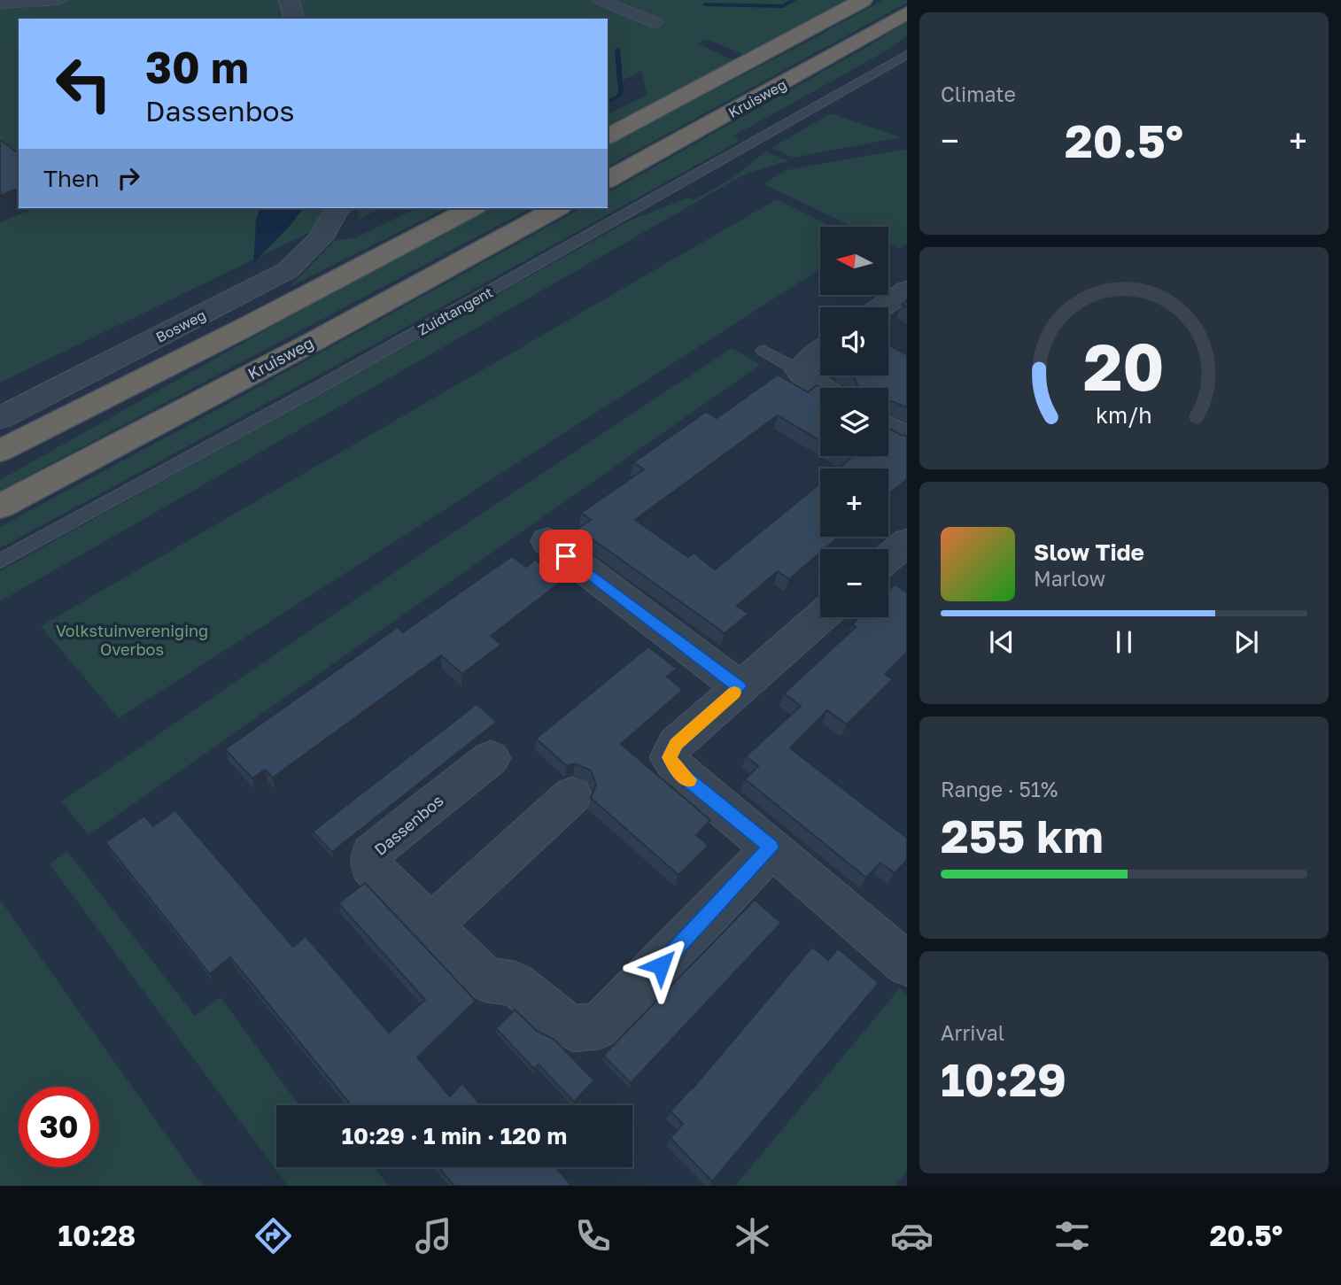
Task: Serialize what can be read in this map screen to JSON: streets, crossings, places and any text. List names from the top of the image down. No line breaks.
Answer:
{"streets":{"highway":["Kruisweg"],"street":["Bosweg","Dassenbos"],"lane":["Zuidtangent"]},"parks":["Volkstuinvereniging Overbos"],"north":"left","page":{"tile":["Climate",["Range · 51%","255 km"],["Arrival","10:29"]],"turn":["30 m","Dassenbos"],"heat":["−","20.5°","+"],"then":"Then","map_buttons":["+","−"],"song":["Slow Tide","Marlow"],"limit":"30","trip":"10:29 · 1 min · 120 m","tabs":["10:28","20.5°"],"gauge":["20","km/h"]}}
